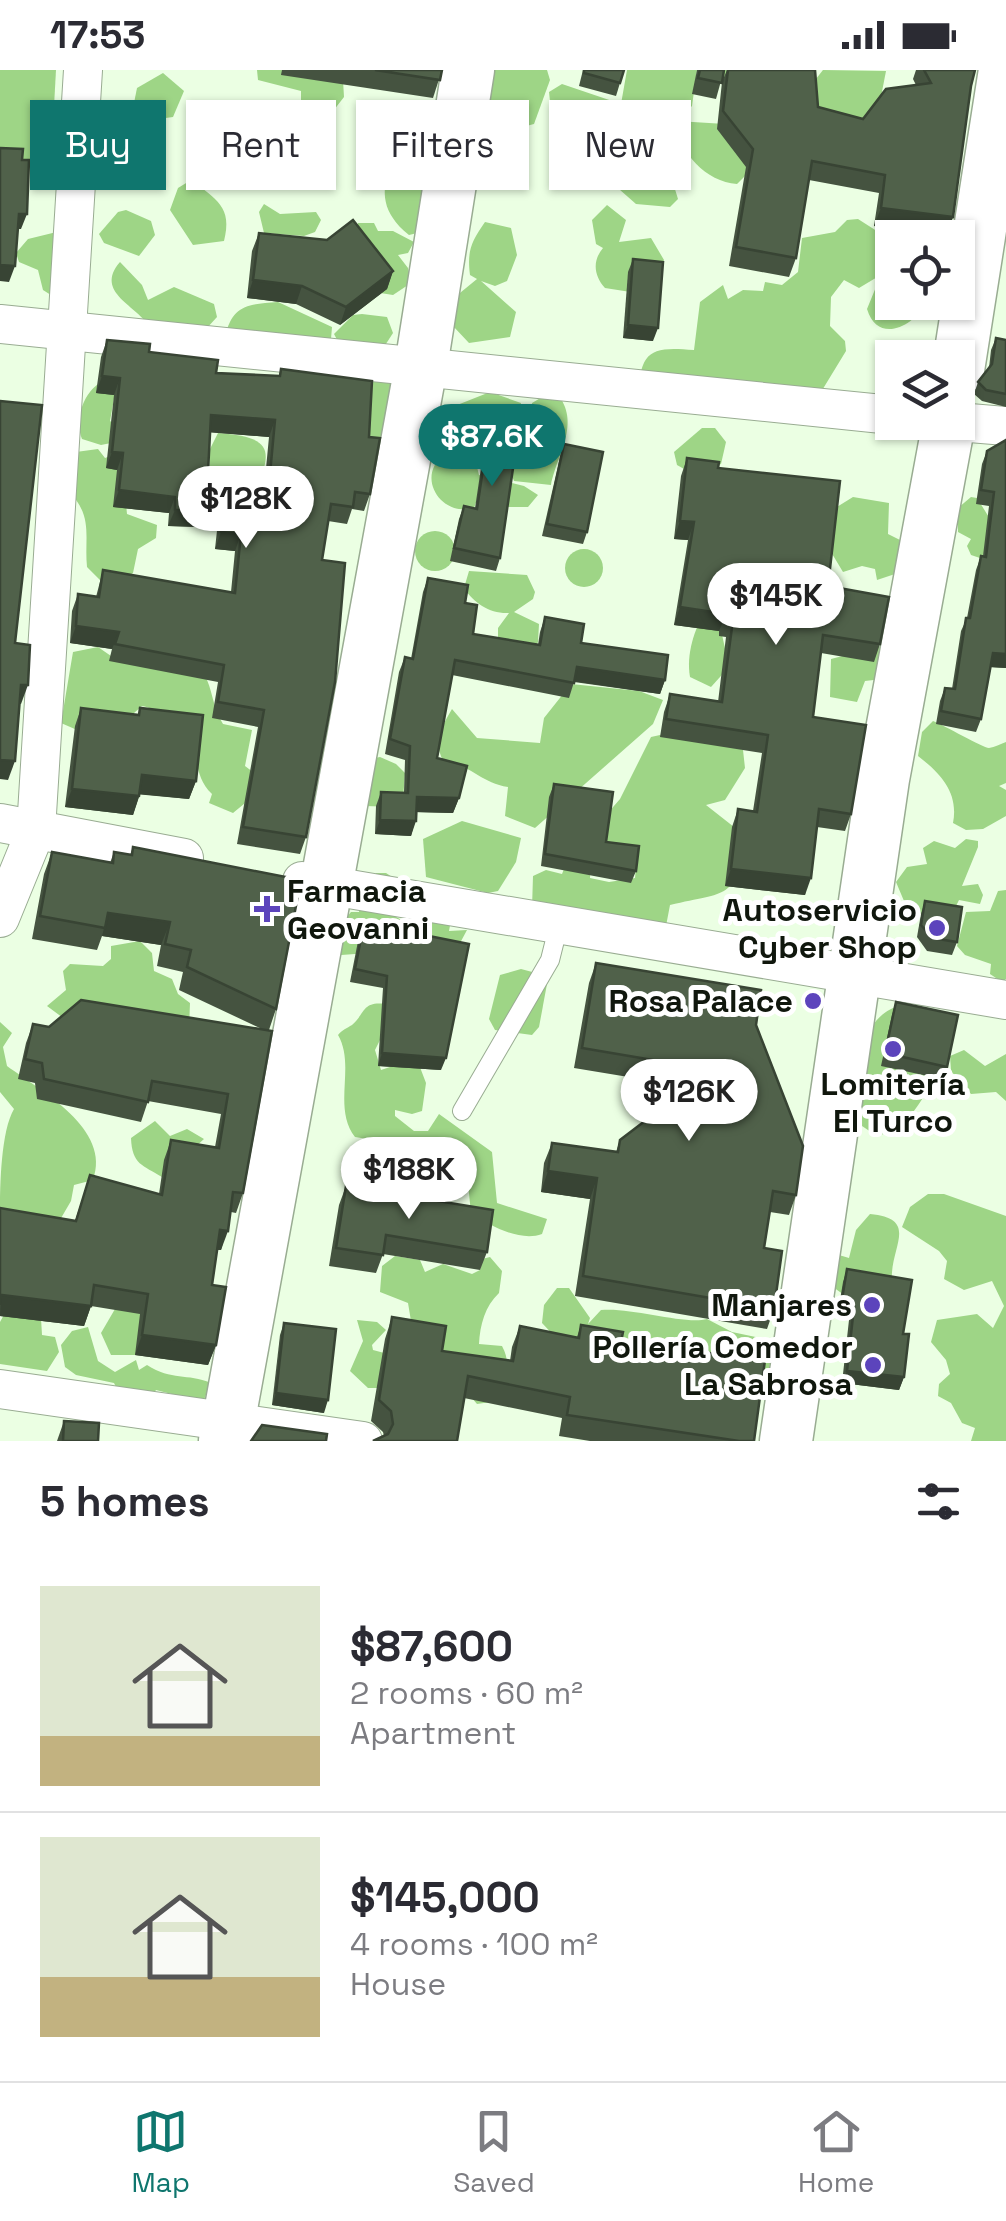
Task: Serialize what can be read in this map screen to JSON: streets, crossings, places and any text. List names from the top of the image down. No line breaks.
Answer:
{"places":{"health":["Farmacia Geovanni"],"other":["Autoservicio Cyber Shop","Rosa Palace","Lomitería El Turco","Manjares","Pollería Comedor La Sabrosa"]},"page":{"status":"17:53","chip":["Buy","Rent","Filters","New"],"price":["$87.6K","$128K","$145K","$126K","$188K"],"heading":"5 homes","list":[{"name":"$87,600","note":"2 rooms · 60 m² · Apartment"},{"name":"$145,000","note":"4 rooms · 100 m² · House"}],"tabs":["Map","Saved","Home"]}}
